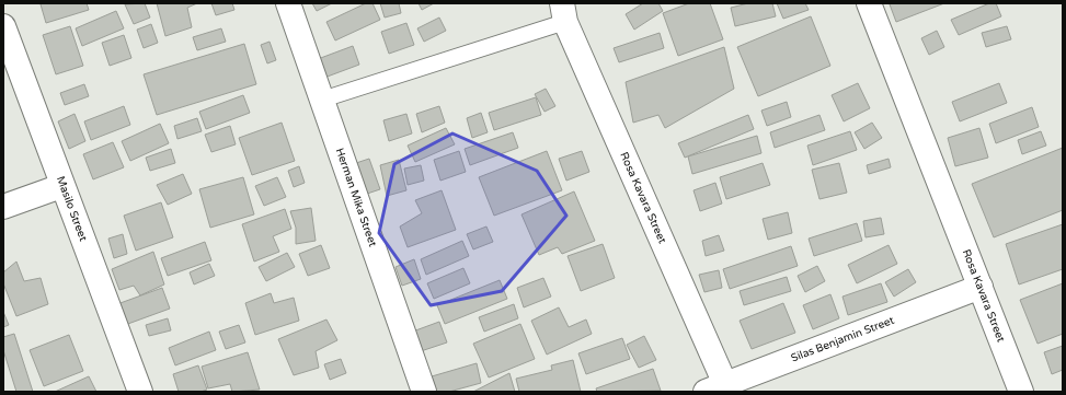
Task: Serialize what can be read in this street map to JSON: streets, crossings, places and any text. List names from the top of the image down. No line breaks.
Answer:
{"streets":{"street":["Herman Mika Street","Rosa Kavara Street","Masilo Street","Silas Benjamin Street"]},"crossings":[["Rosa Kavara Street","Silas Benjamin Street"]]}
